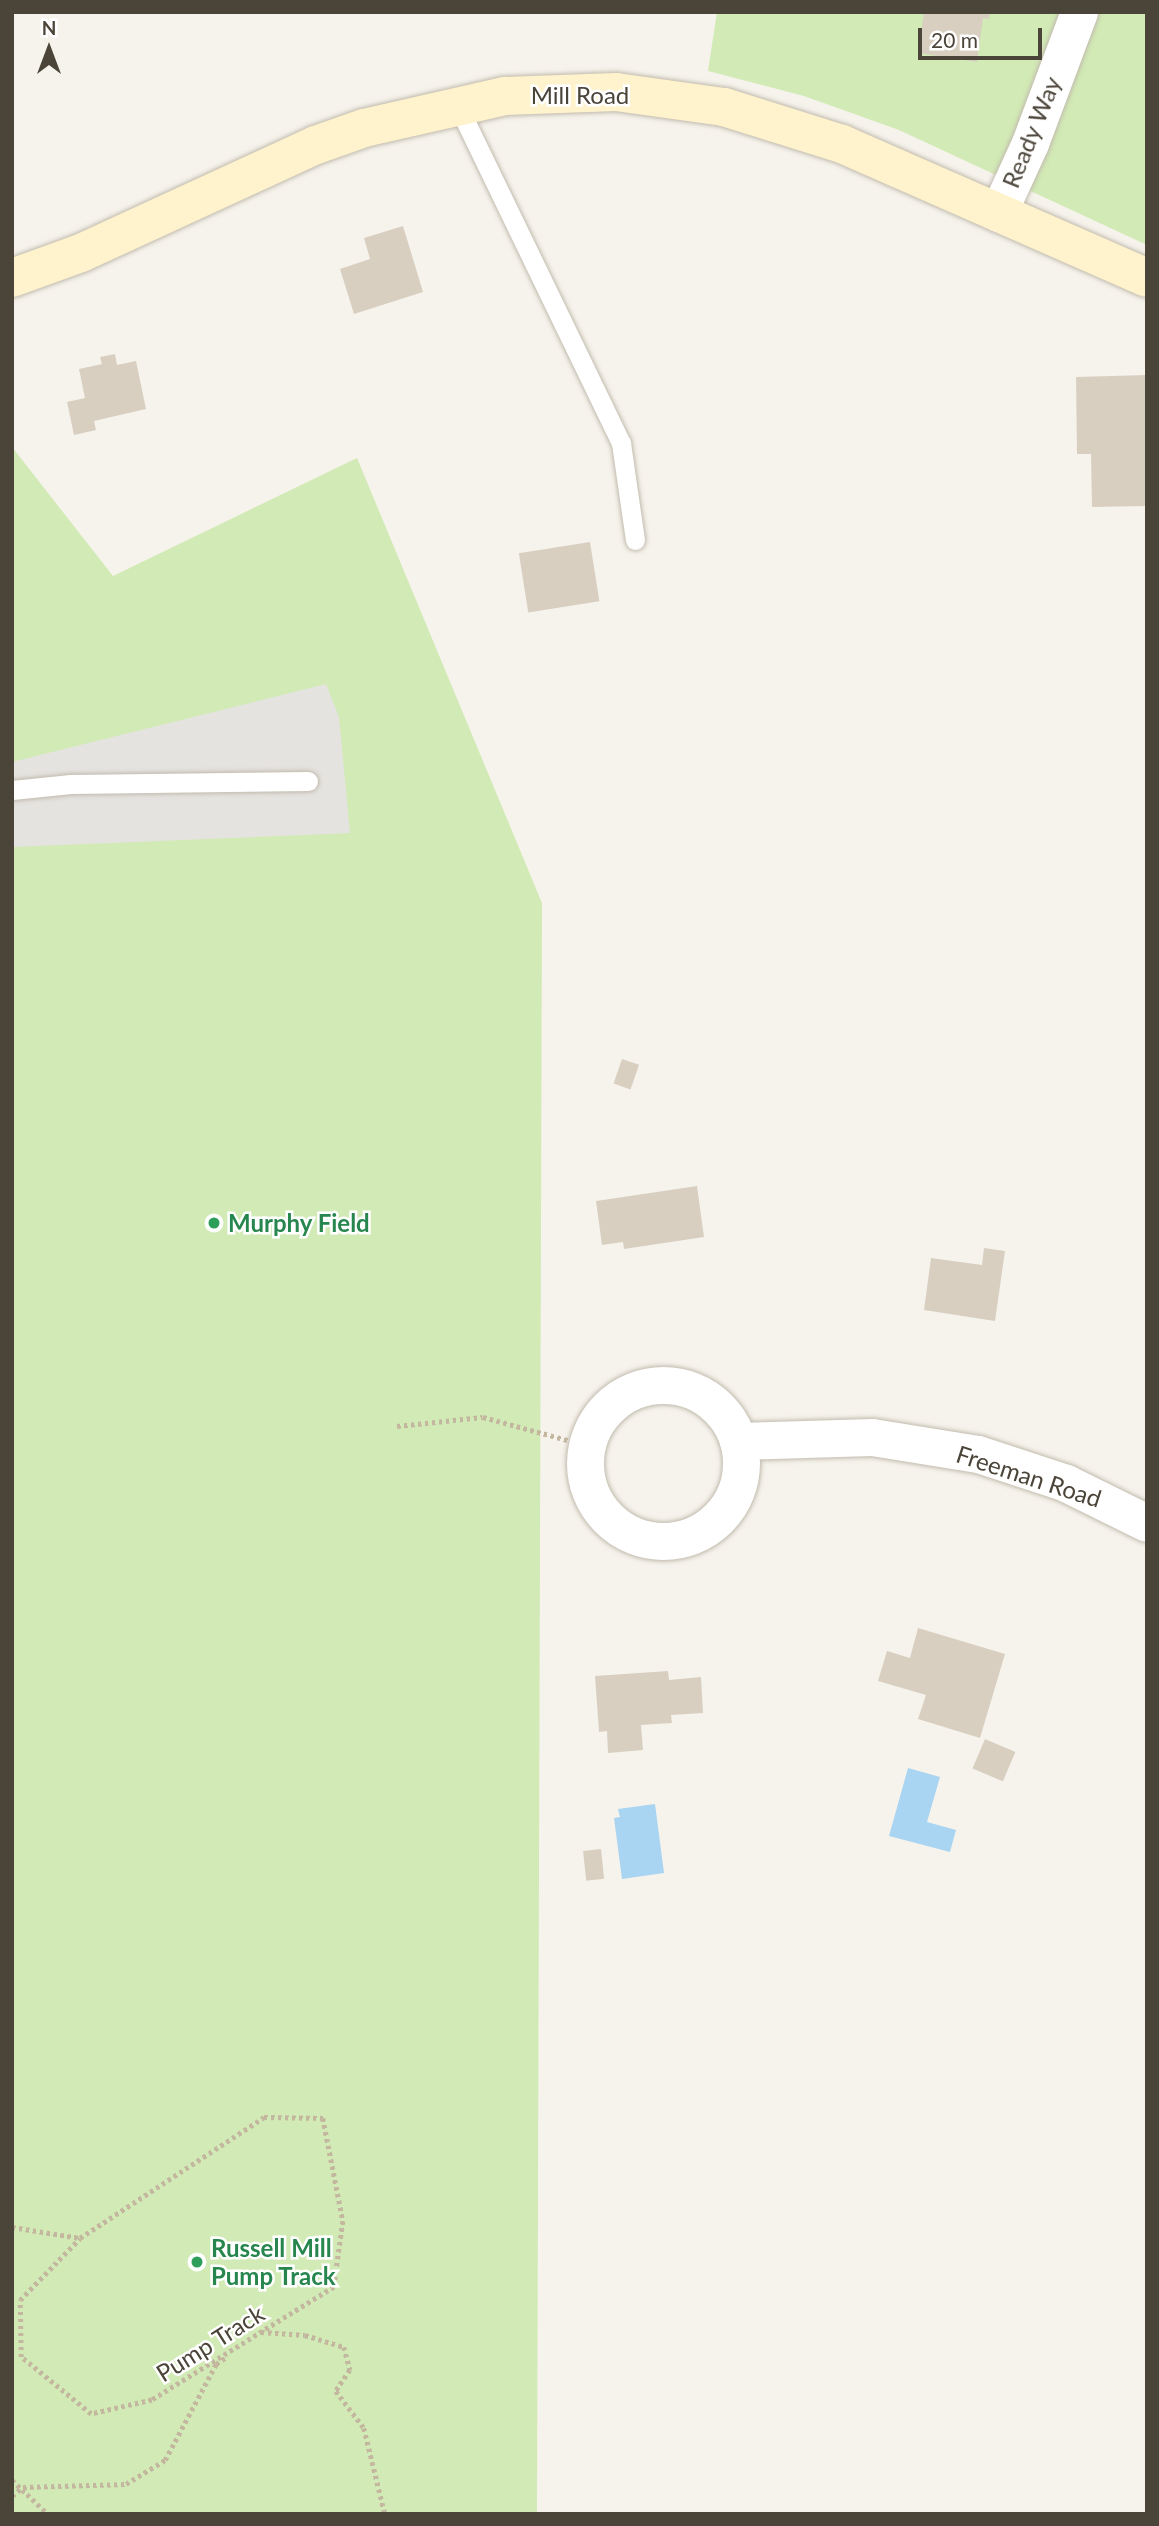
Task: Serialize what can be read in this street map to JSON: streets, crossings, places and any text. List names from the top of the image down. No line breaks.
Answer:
{"streets":{"main road":["Mill Road"],"street":["Ready Way","Freeman Road"],"path":["Pump Track"]},"crossings":[["Mill Road","Ready Way"]],"places":["Murphy Field","Russell Mill Pump Track"],"scale_bar":"20 m","north":"top"}
